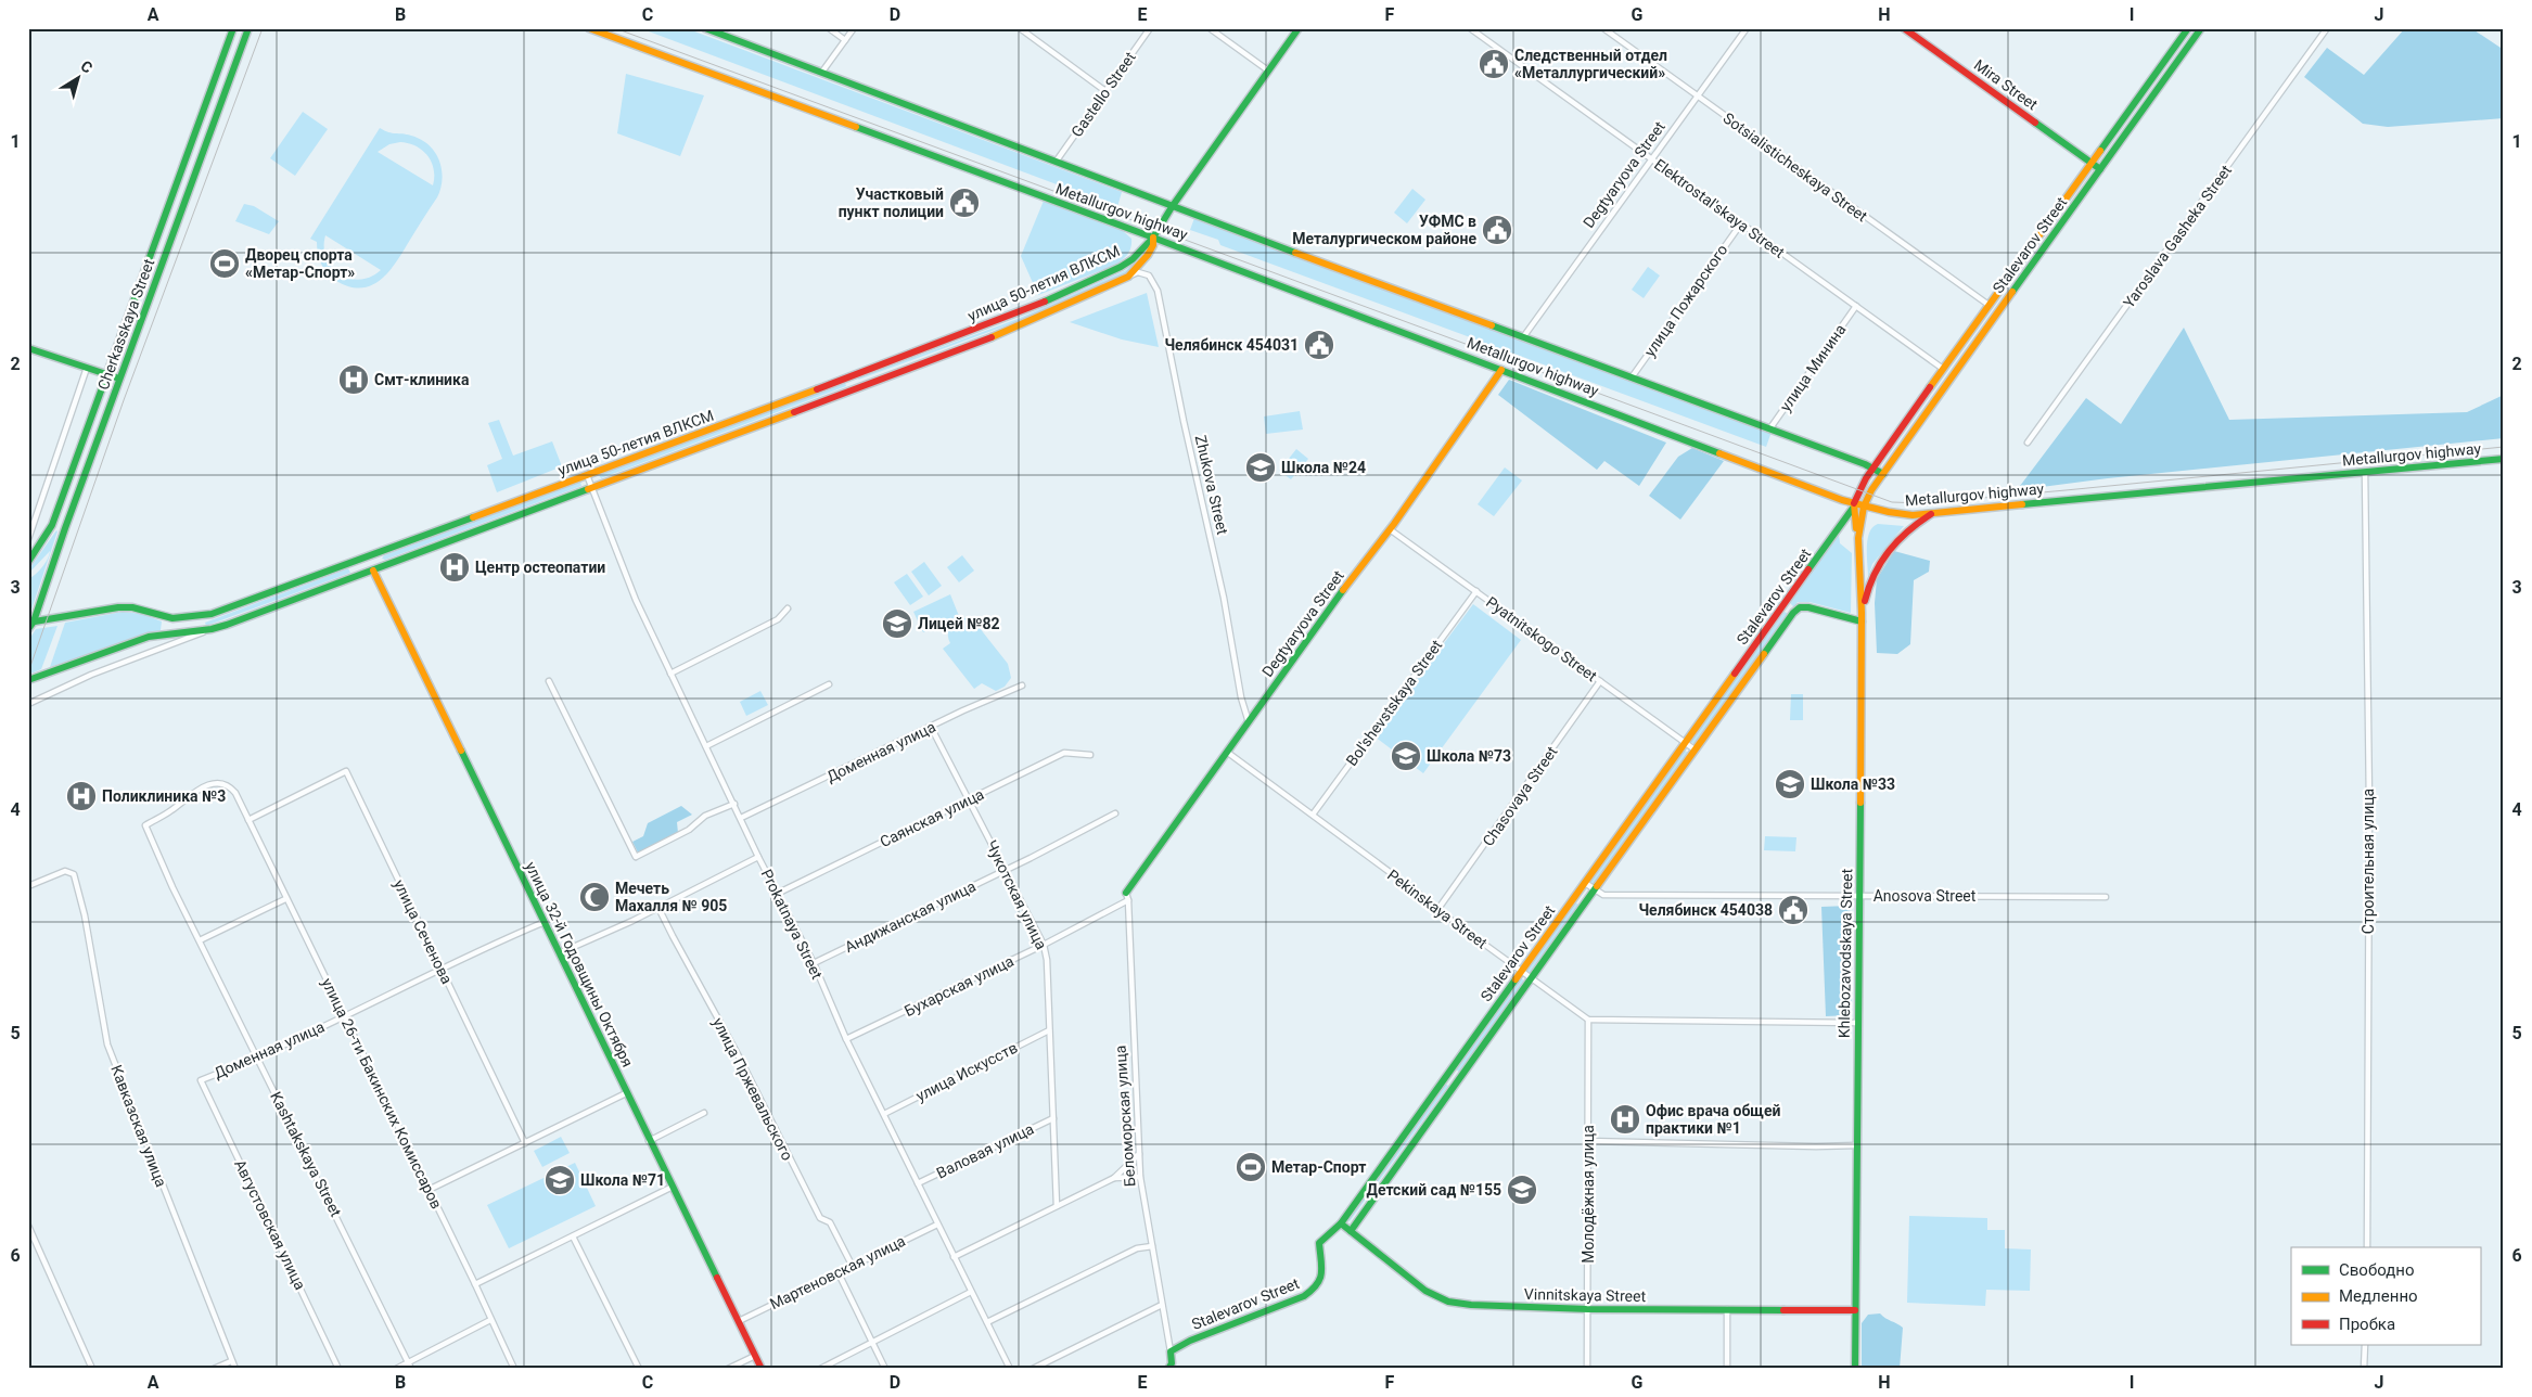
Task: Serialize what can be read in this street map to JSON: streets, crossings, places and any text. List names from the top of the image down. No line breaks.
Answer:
{"streets":{"main road":["Mira Street","Degtyaryova Street","Metallurgov highway","Stalevarov Street","улица 50-летия ВЛКСМ","Cherkasskaya Street","Khlebozavodskaya Street","улица 32-й Годовщины Октября","Беломорская улица","Vinnitskaya Street"],"street":["Gastello Street","Sotsialisticheskaya Street","Elektrostal'skaya Street","Yaroslava Gasheka Street","улица Пожарского","улица Минина","Zhukova Street","Pyatnitskogo Street","Bol'shevstskaya Street","Доменная улица","Chasovaya Street","Саянская улица","Строительная улица","Чукотская улица","Anosova Street","Pekinskaya Street","Андижанская улица","Prokatnaya Street","улица Сеченова","Бухарская улица","улица Искусств","улица Пржевальского","улица 26-ти Бакинских Комиссаров","Кавказская улица","Валовая улица","Kashtakskaya Street","Молодёжная улица","Августовская улица","Мартеновская улица"]},"crossings":[["Mira Street","Stalevarov Street"],["Gastello Street","Metallurgov highway"],["Sotsialisticheskaya Street","Degtyaryova Street"],["Sotsialisticheskaya Street","Stalevarov Street"],["Degtyaryova Street","Elektrostal'skaya Street"],["Degtyaryova Street","Metallurgov highway"],["Degtyaryova Street","Zhukova Street"],["Degtyaryova Street","Pyatnitskogo Street"],["Degtyaryova Street","Pekinskaya Street"],["Degtyaryova Street","Бухарская улица"],["Degtyaryova Street","Беломорская улица"],["Elektrostal'skaya Street","Stalevarov Street"],["Elektrostal'skaya Street","улица Пожарского"],["Elektrostal'skaya Street","улица Минина"],["Metallurgov highway","Stalevarov Street"],["Metallurgov highway","улица 50-летия ВЛКСМ"],["Metallurgov highway","улица Пожарского"],["Metallurgov highway","улица Минина"],["Metallurgov highway","Строительная улица"],["Metallurgov highway","Khlebozavodskaya Street"],["Stalevarov Street","Pyatnitskogo Street"],["Stalevarov Street","Anosova Street"],["Stalevarov Street","Pekinskaya Street"],["Stalevarov Street","Khlebozavodskaya Street"],["Stalevarov Street","Беломорская улица"],["Stalevarov Street","Vinnitskaya Street"],["улица 50-летия ВЛКСМ","Cherkasskaya Street"],["улица 50-летия ВЛКСМ","Zhukova Street"],["улица 50-летия ВЛКСМ","Prokatnaya Street"],["улица 50-летия ВЛКСМ","улица 32-й Годовщины Октября"],["Pyatnitskogo Street","Bol'shevstskaya Street"],["Pyatnitskogo Street","Chasovaya Street"],["Bol'shevstskaya Street","Pekinskaya Street"],["Доменная улица","Чукотская улица"],["Доменная улица","Prokatnaya Street"],["Доменная улица","улица Сеченова"],["Доменная улица","улица 32-й Годовщины Октября"],["Доменная улица","улица 26-ти Бакинских Комиссаров"],["Доменная улица","Kashtakskaya Street"],["Доменная улица","Августовская улица"],["Chasovaya Street","Pekinskaya Street"],["Саянская улица","Чукотская улица"],["Саянская улица","Prokatnaya Street"],["Чукотская улица","Андижанская улица"],["Чукотская улица","Бухарская улица"],["Чукотская улица","улица Искусств"],["Чукотская улица","Валовая улица"],["Anosova Street","Khlebozavodskaya Street"],["Pekinskaya Street","Молодёжная улица"],["Андижанская улица","Prokatnaya Street"],["Prokatnaya Street","Бухарская улица"],["Prokatnaya Street","улица Искусств"],["Prokatnaya Street","Валовая улица"],["Prokatnaya Street","Мартеновская улица"],["улица Сеченова","улица 26-ти Бакинских Комиссаров"],["Khlebozavodskaya Street","Vinnitskaya Street"],["улица 32-й Годовщины Октября","Мартеновская улица"],["Бухарская улица","Беломорская улица"],["улица Пржевальского","Мартеновская улица"],["улица 26-ти Бакинских Комиссаров","Kashtakskaya Street"],["Молодёжная улица","Vinnitskaya Street"]],"places":{"public building":["Следственный отдел «Металлургический»","Участковый пункт полиции","УФМС в Металургическом районе","Челябинск 454031","Челябинск 454038"],"sports":["Дворец спорта «Метар-Спорт»","Метар-Спорт"],"hospital":["Смт-клиника","Центр остеопатии","Поликлиника №3","Офис врача общей практики №1"],"school or university":["Школа №24","Лицей №82","Школа №73","Школа №33","Школа №71","Детский сад №155"],"mosque":["Мечеть Махалля № 905"]},"legend":["Свободно","Медленно","Пробка"],"north":"top right","grid":{"columns":["A","B","C","D","E","F","G","H","I","J"],"rows":["1","2","3","4","5","6"]}}
